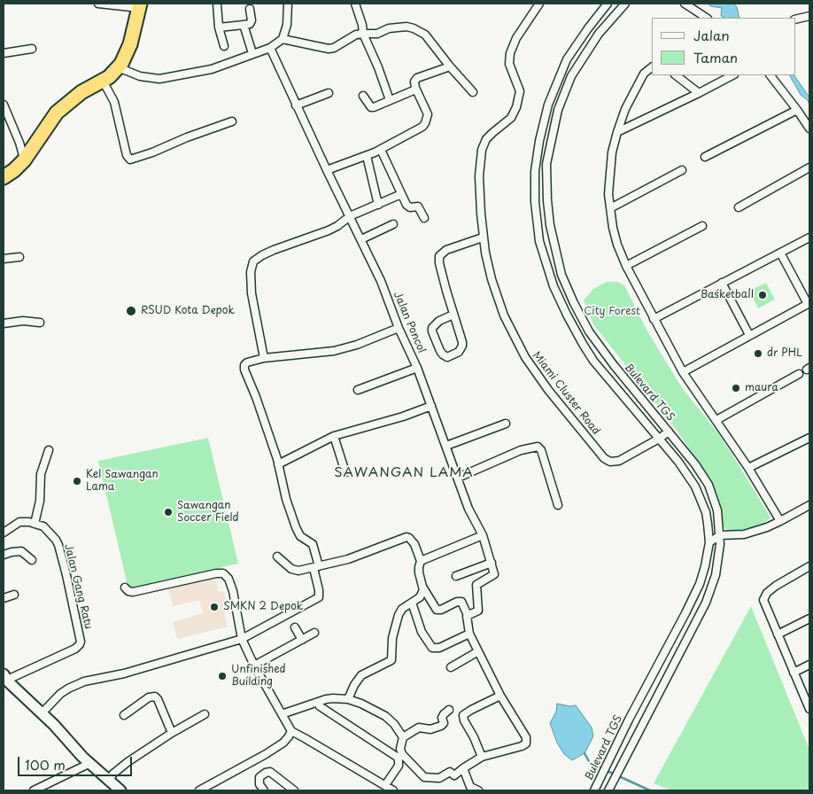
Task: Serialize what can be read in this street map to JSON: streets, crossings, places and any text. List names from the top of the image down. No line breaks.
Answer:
{"streets":{"street":["Jalan Poncol","Bulevard TGS","Miami Cluster Road","Jalan Gang Ratu"]},"crossings":[["Bulevard TGS","Miami Cluster Road"]],"districts":["SAWANGAN LAMA"],"parks":["City Forest"],"places":["Basketball","RSUD Kota Depok","dr PHL","maura","Kel Sawangan Lama","Sawangan Soccer Field","SMKN 2 Depok","Unfinished Building"],"legend":["Jalan","Taman"],"scale_bar":"100 m"}
